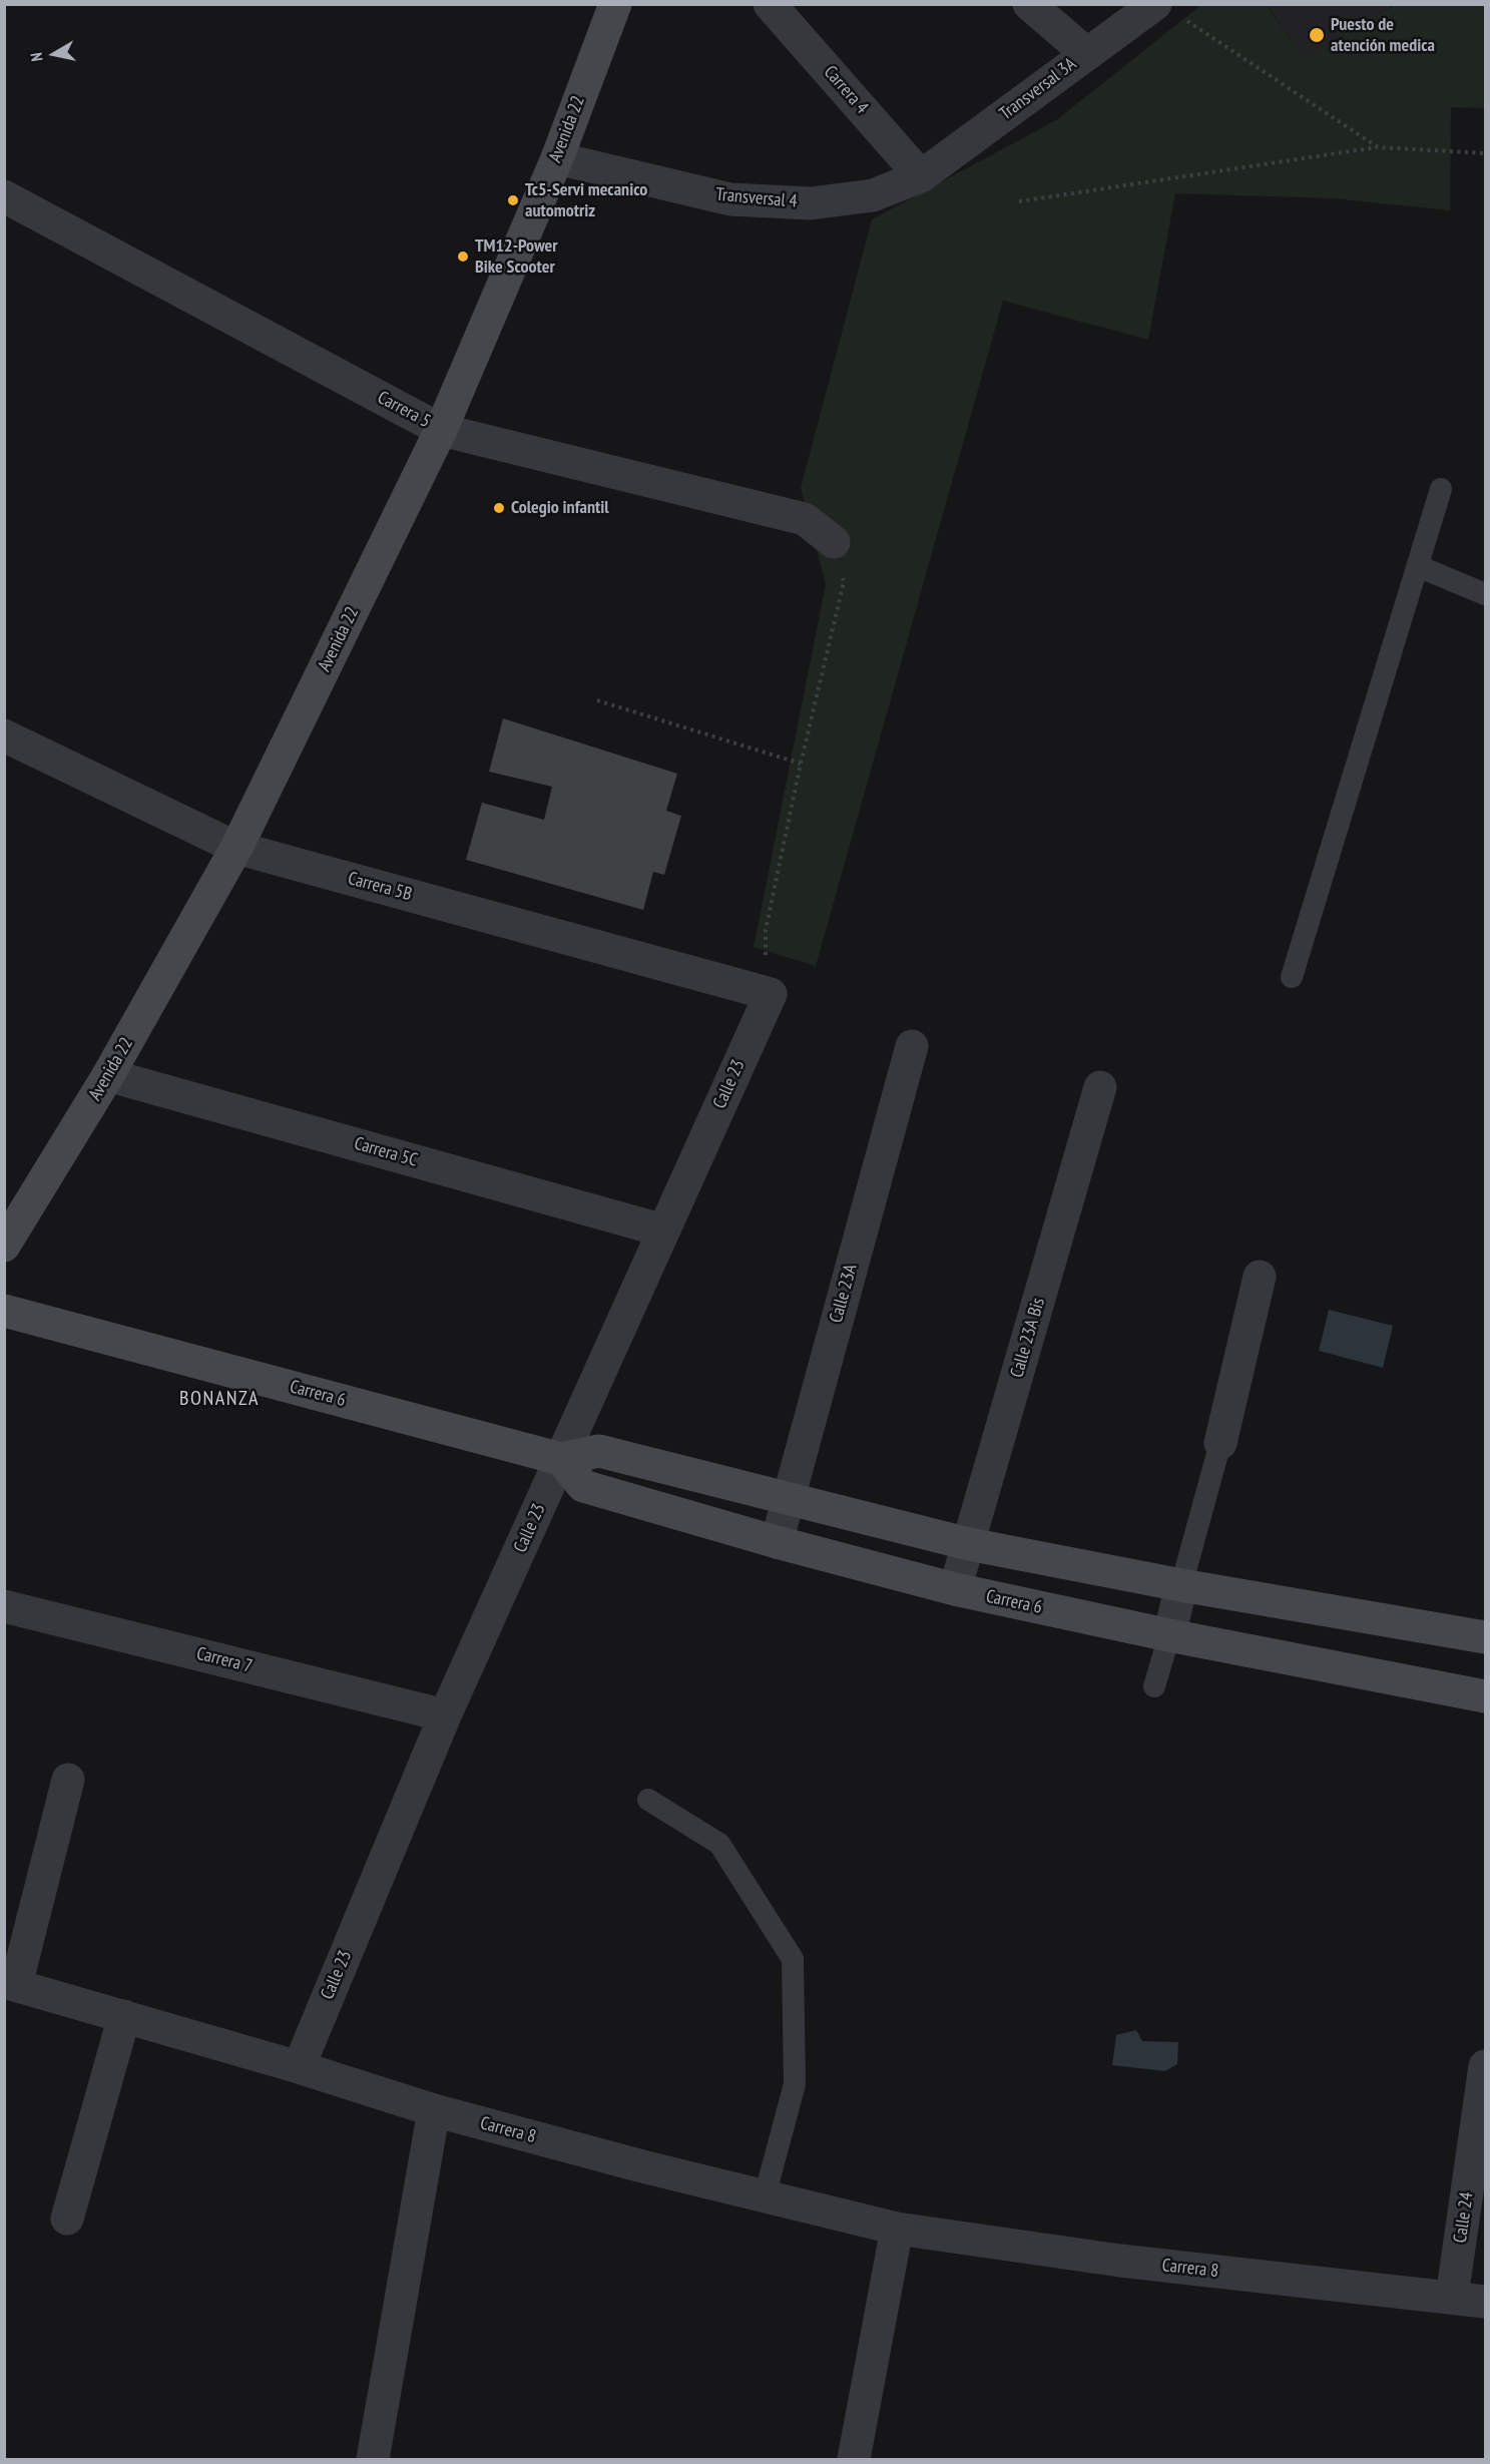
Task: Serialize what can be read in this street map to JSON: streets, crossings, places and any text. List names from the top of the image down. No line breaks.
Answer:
{"streets":{"street":["Transversal 3A","Carrera 4","Avenida 22","Transversal 4","Carrera 5","Carrera 5B","Calle 23","Carrera 5C","Calle 23A","Calle 23A Bis","Carrera 6","Carrera 7","Carrera 8","Calle 24"]},"crossings":[["Transversal 3A","Carrera 4"],["Transversal 3A","Transversal 4"],["Carrera 4","Transversal 4"],["Avenida 22","Transversal 4"],["Avenida 22","Carrera 5"],["Avenida 22","Carrera 5B"],["Avenida 22","Carrera 5C"],["Carrera 5B","Calle 23"],["Calle 23","Carrera 5C"],["Calle 23","Carrera 6"],["Calle 23","Carrera 7"],["Calle 23","Carrera 8"],["Calle 23A","Carrera 6"],["Calle 23A Bis","Carrera 6"],["Carrera 8","Calle 24"]],"districts":["BONANZA"],"places":["Puesto de atención medica","Tc5-Servi mecanico automotriz","TM12-Power Bike Scooter","Colegio infantil"],"north":"left"}
